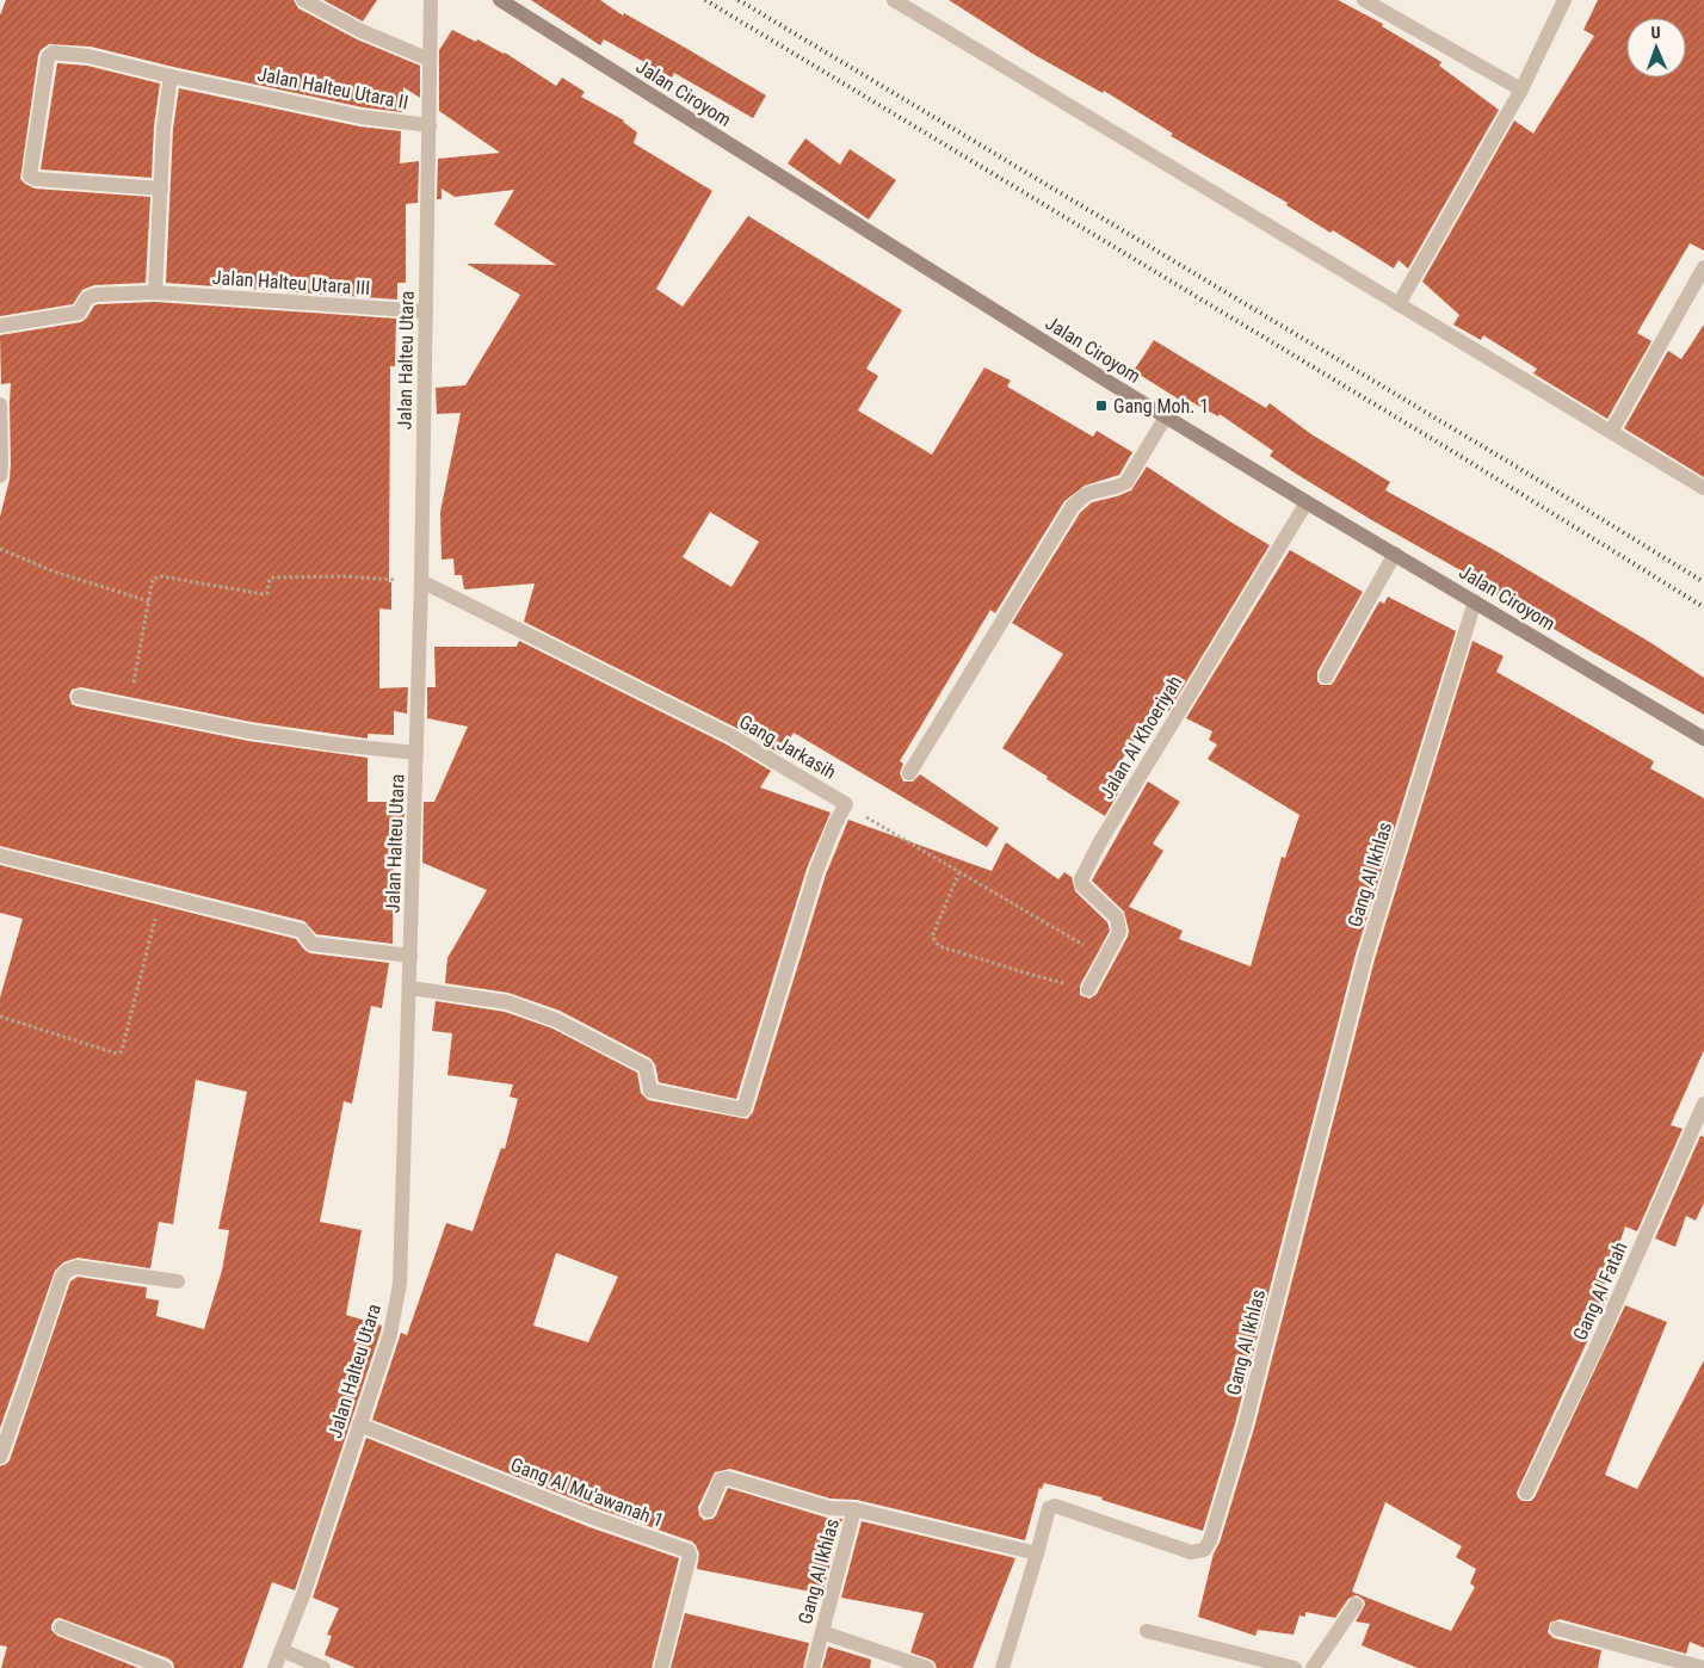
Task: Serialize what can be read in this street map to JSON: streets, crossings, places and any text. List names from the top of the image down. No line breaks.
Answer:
{"streets":{"main road":["Jalan Ciroyom"],"street":["Jalan Halteu Utara II","Jalan Halteu Utara III","Jalan Halteu Utara","Jalan Al Khoeriyah","Gang Jarkasih","Gang Al Ikhlas","Gang Al Fatah","Gang Al Mu'awanah 1"]},"crossings":[["Jalan Halteu Utara II","Jalan Halteu Utara"],["Jalan Ciroyom","Jalan Al Khoeriyah"],["Jalan Ciroyom","Gang Al Ikhlas"],["Jalan Halteu Utara III","Jalan Halteu Utara"],["Jalan Halteu Utara","Gang Jarkasih"],["Jalan Halteu Utara","Gang Al Mu'awanah 1"]],"places":{"transit":["Gang Moh. 1"]},"north":"top"}
